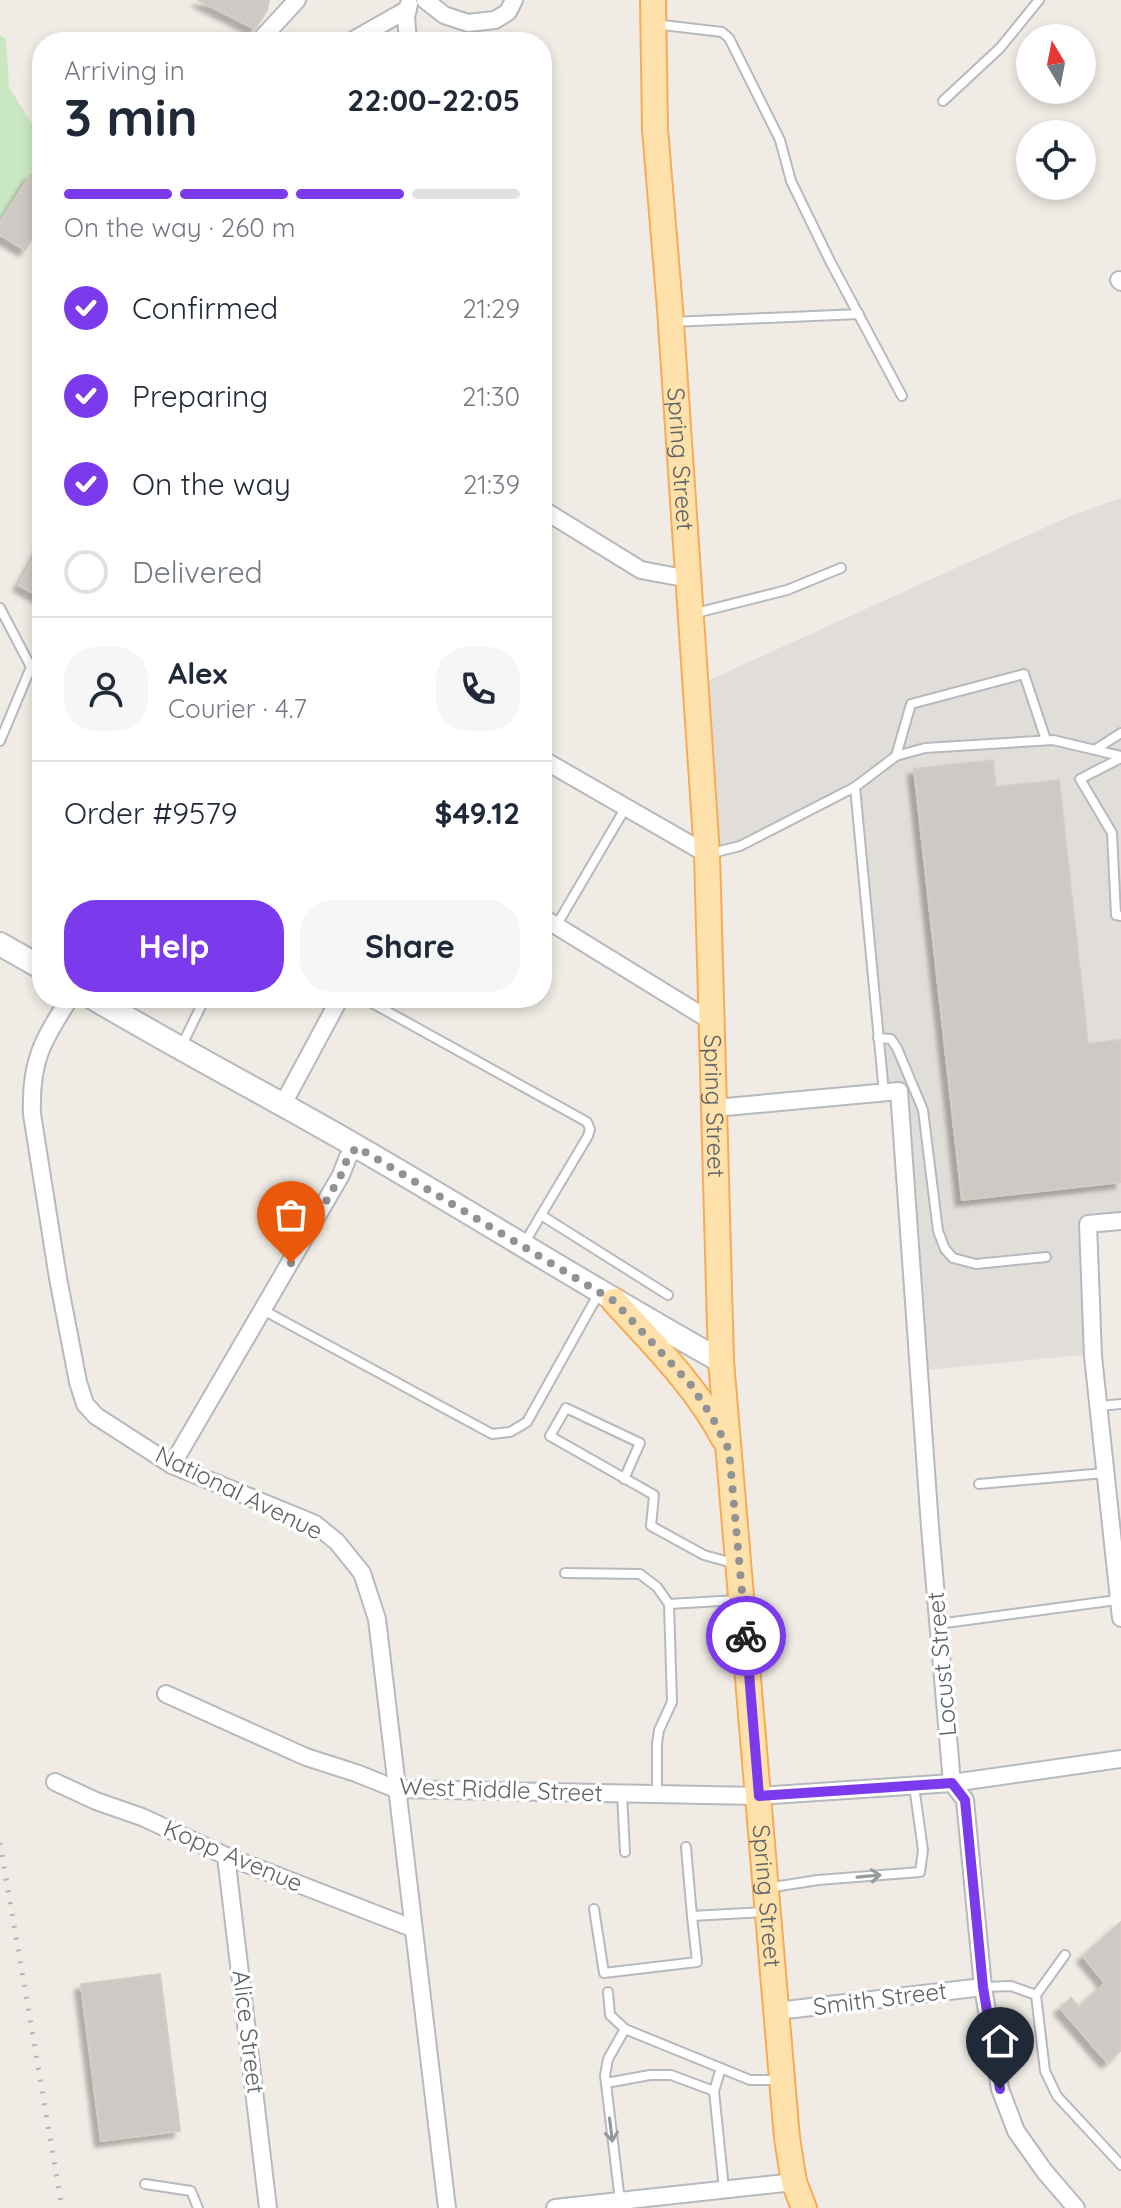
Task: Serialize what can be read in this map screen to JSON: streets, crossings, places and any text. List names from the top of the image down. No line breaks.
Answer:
{"streets":{"main road":["Spring Street"],"street":["National Avenue","Locust Street","West Riddle Street","Kopp Avenue","Smith Street","Alice Street"]},"crossings":[["Spring Street","West Riddle Street"],["Spring Street","Smith Street"],["National Avenue","West Riddle Street"],["National Avenue","Kopp Avenue"],["Locust Street","West Riddle Street"],["Locust Street","Smith Street"],["Kopp Avenue","Alice Street"]],"north":"top","page":{"heading":["3 min","Arriving in","22:00–22:05"],"panel":["Alex","Courier · 4.7","Order #9579","$49.12"],"bar":"On the way · 260 m","list":[["Confirmed","21:29"],["Preparing","21:30"],["On the way","21:39"],"Delivered"],"buttons":["Help","Share"]}}
